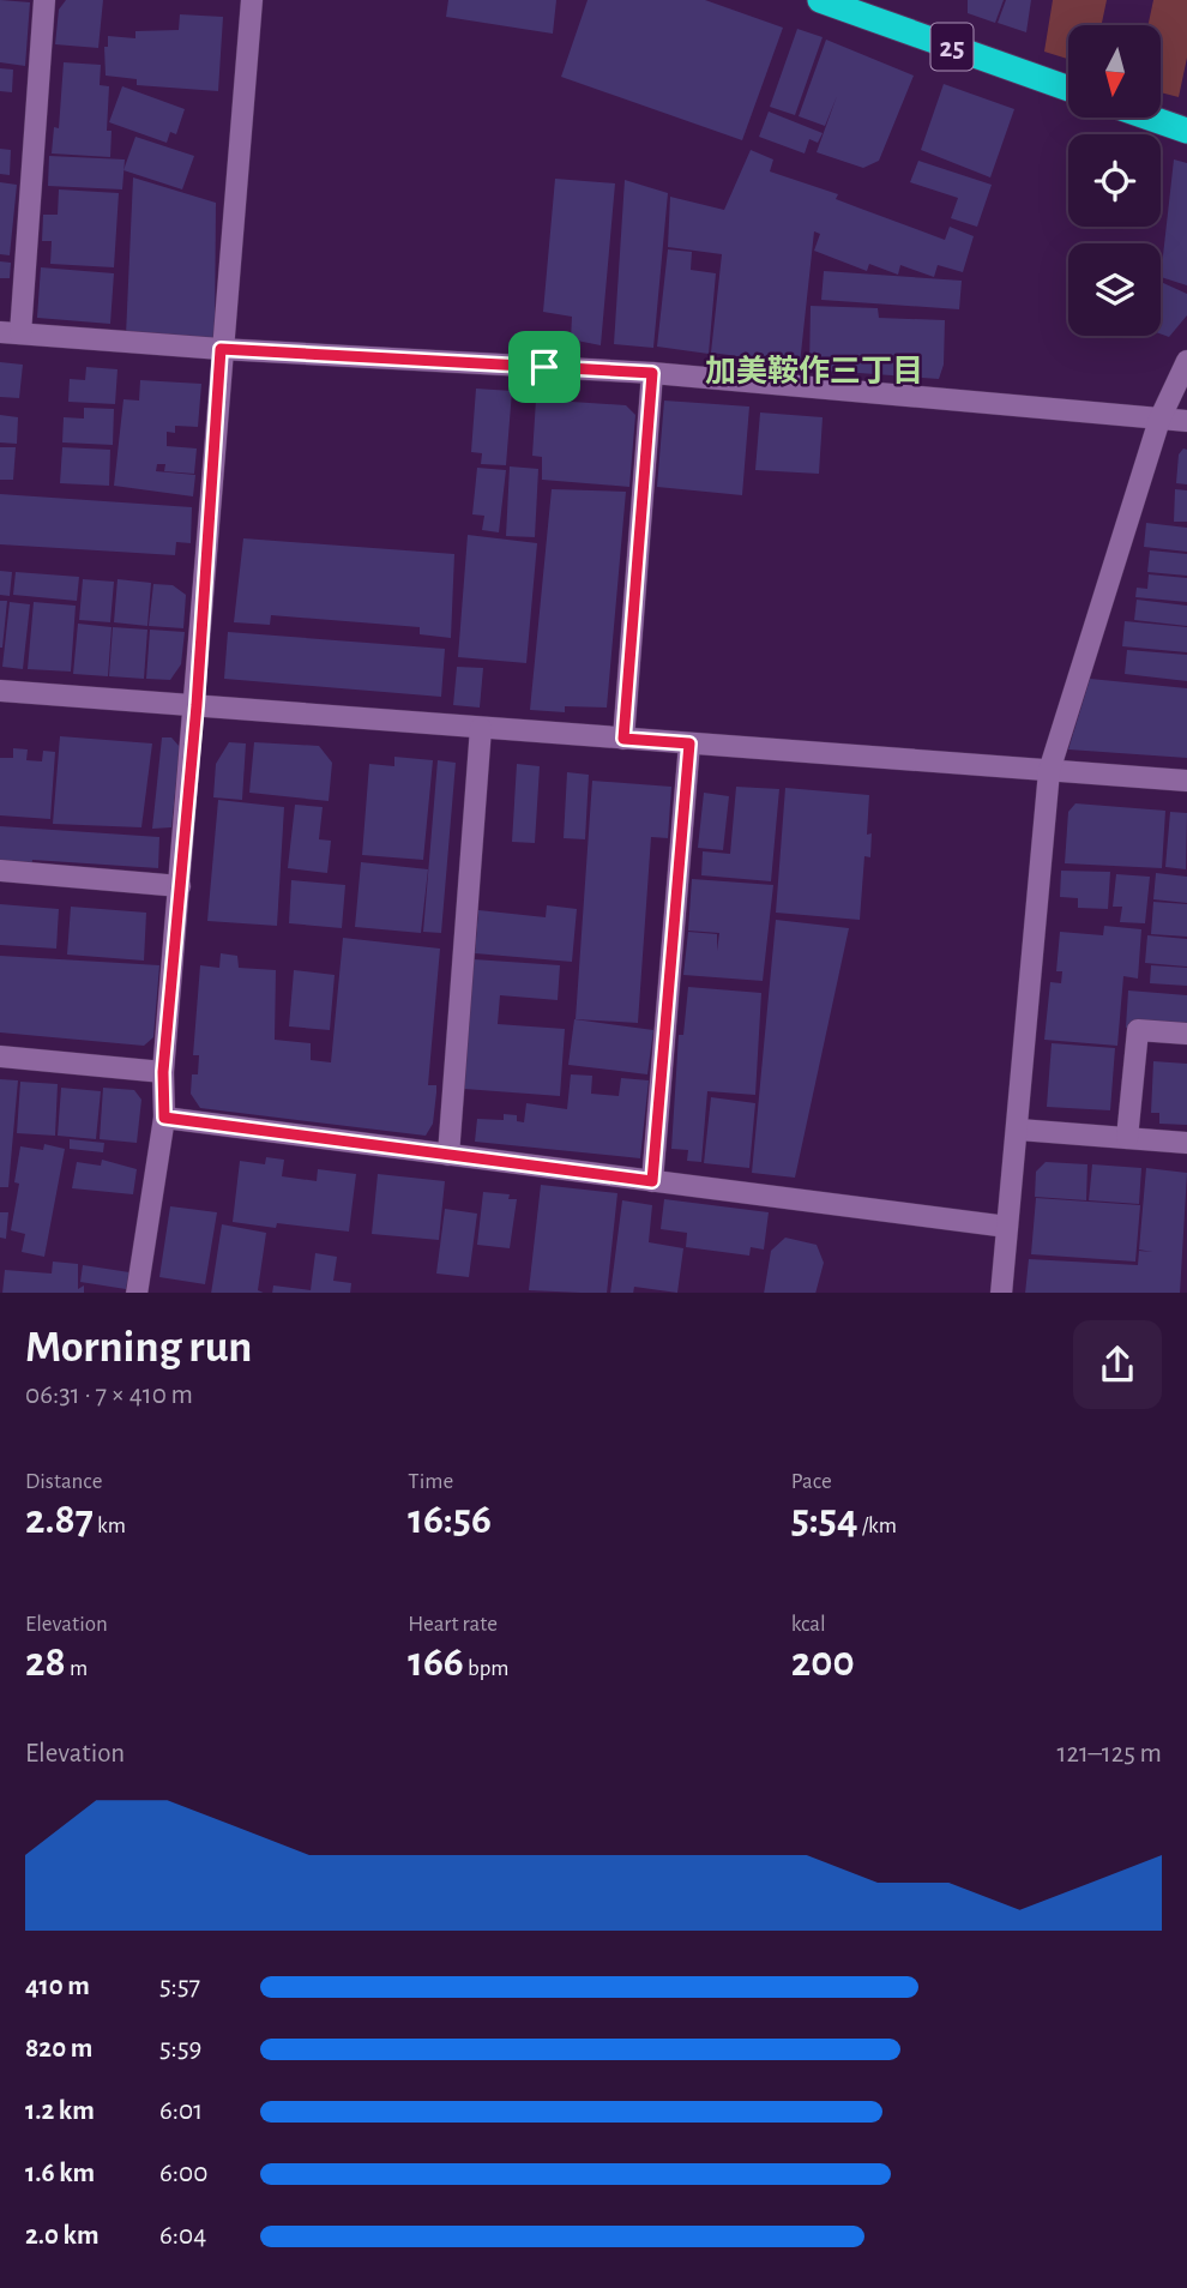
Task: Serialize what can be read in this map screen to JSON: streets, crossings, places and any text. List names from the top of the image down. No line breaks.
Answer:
{"streets":{"highway":["25"]},"districts":["加美鞍作三丁目"],"north":"bottom","page":{"heading":["Morning run","06:31 · 7 × 410 m"],"stats":[["Distance","2.87 km"],["Time","16:56"],["Pace","5:54 /km"],["Elevation","28 m"],["Heart rate","166 bpm"],["kcal","200"]],"chart":["Elevation","121–125 m"],"list":[{"name":"410 m","note":"5:57"},{"name":"820 m","note":"5:59"},{"name":"1.2 km","note":"6:01"},{"name":"1.6 km","note":"6:00"},{"name":"2.0 km","note":"6:04"}]}}
